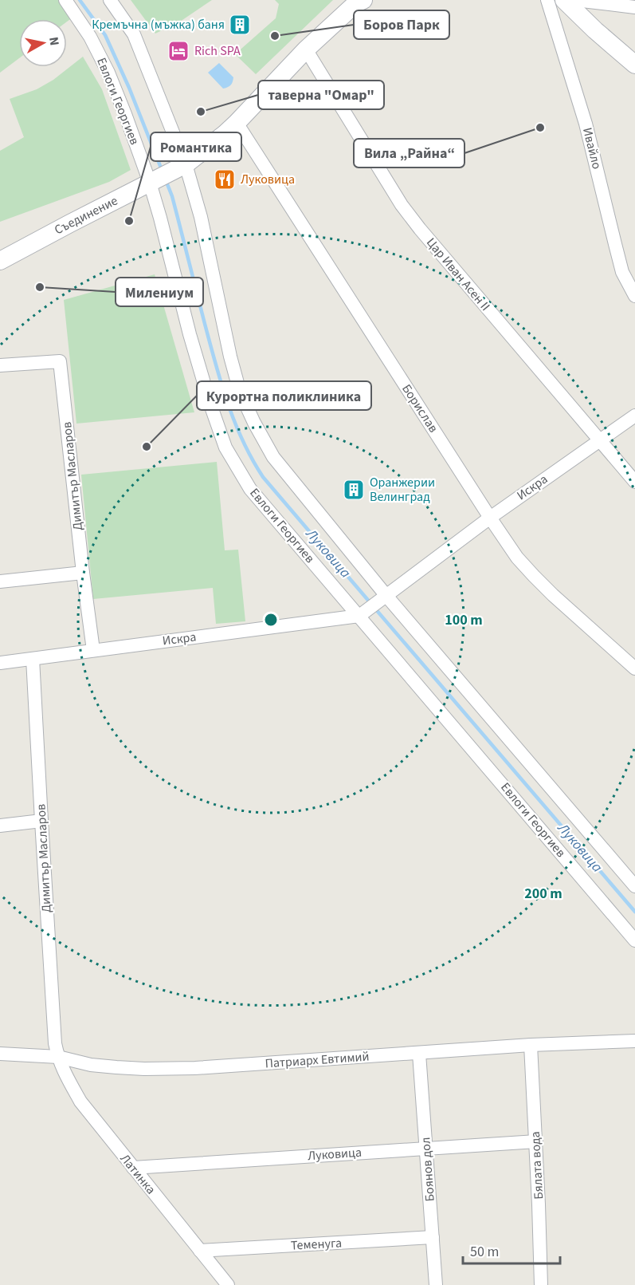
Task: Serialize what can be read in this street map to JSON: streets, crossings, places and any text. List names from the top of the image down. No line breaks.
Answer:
{"streets":{"street":["Евлоги Георгиев","Ивайло","Съединение","Цар Иван Асен II","Борислав","Димитър Масларов","Искра","Патриарх Евтимий","Луковица","Бялата вода","Боянов дол","Латинка","Теменуга"]},"crossings":[["Евлоги Георгиев","Съединение"],["Евлоги Георгиев","Искра"],["Съединение","Цар Иван Асен II"],["Съединение","Борислав"],["Цар Иван Асен II","Искра"],["Борислав","Искра"],["Димитър Масларов","Искра"],["Димитър Масларов","Патриарх Евтимий"],["Димитър Масларов","Латинка"],["Патриарх Евтимий","Бялата вода"],["Патриарх Евтимий","Боянов дол"],["Патриарх Евтимий","Латинка"],["Луковица","Бялата вода"],["Луковица","Боянов дол"],["Луковица","Латинка"],["Боянов дол","Теменуга"],["Латинка","Теменуга"]],"water":["Луковица"],"places":{"building":["Кремъчна (мъжка) баня","Оранжерии Велинград"],"other":["Боров Парк","таверна \"Омар\"","Вила „Райна“","Романтика","Милениум","Курортна поликлиника"],"hotel":["Rich SPA"],"restaurant":["Луковица"]},"scale_bar":"50 m","north":"right","rings":["100 m","200 m"]}
